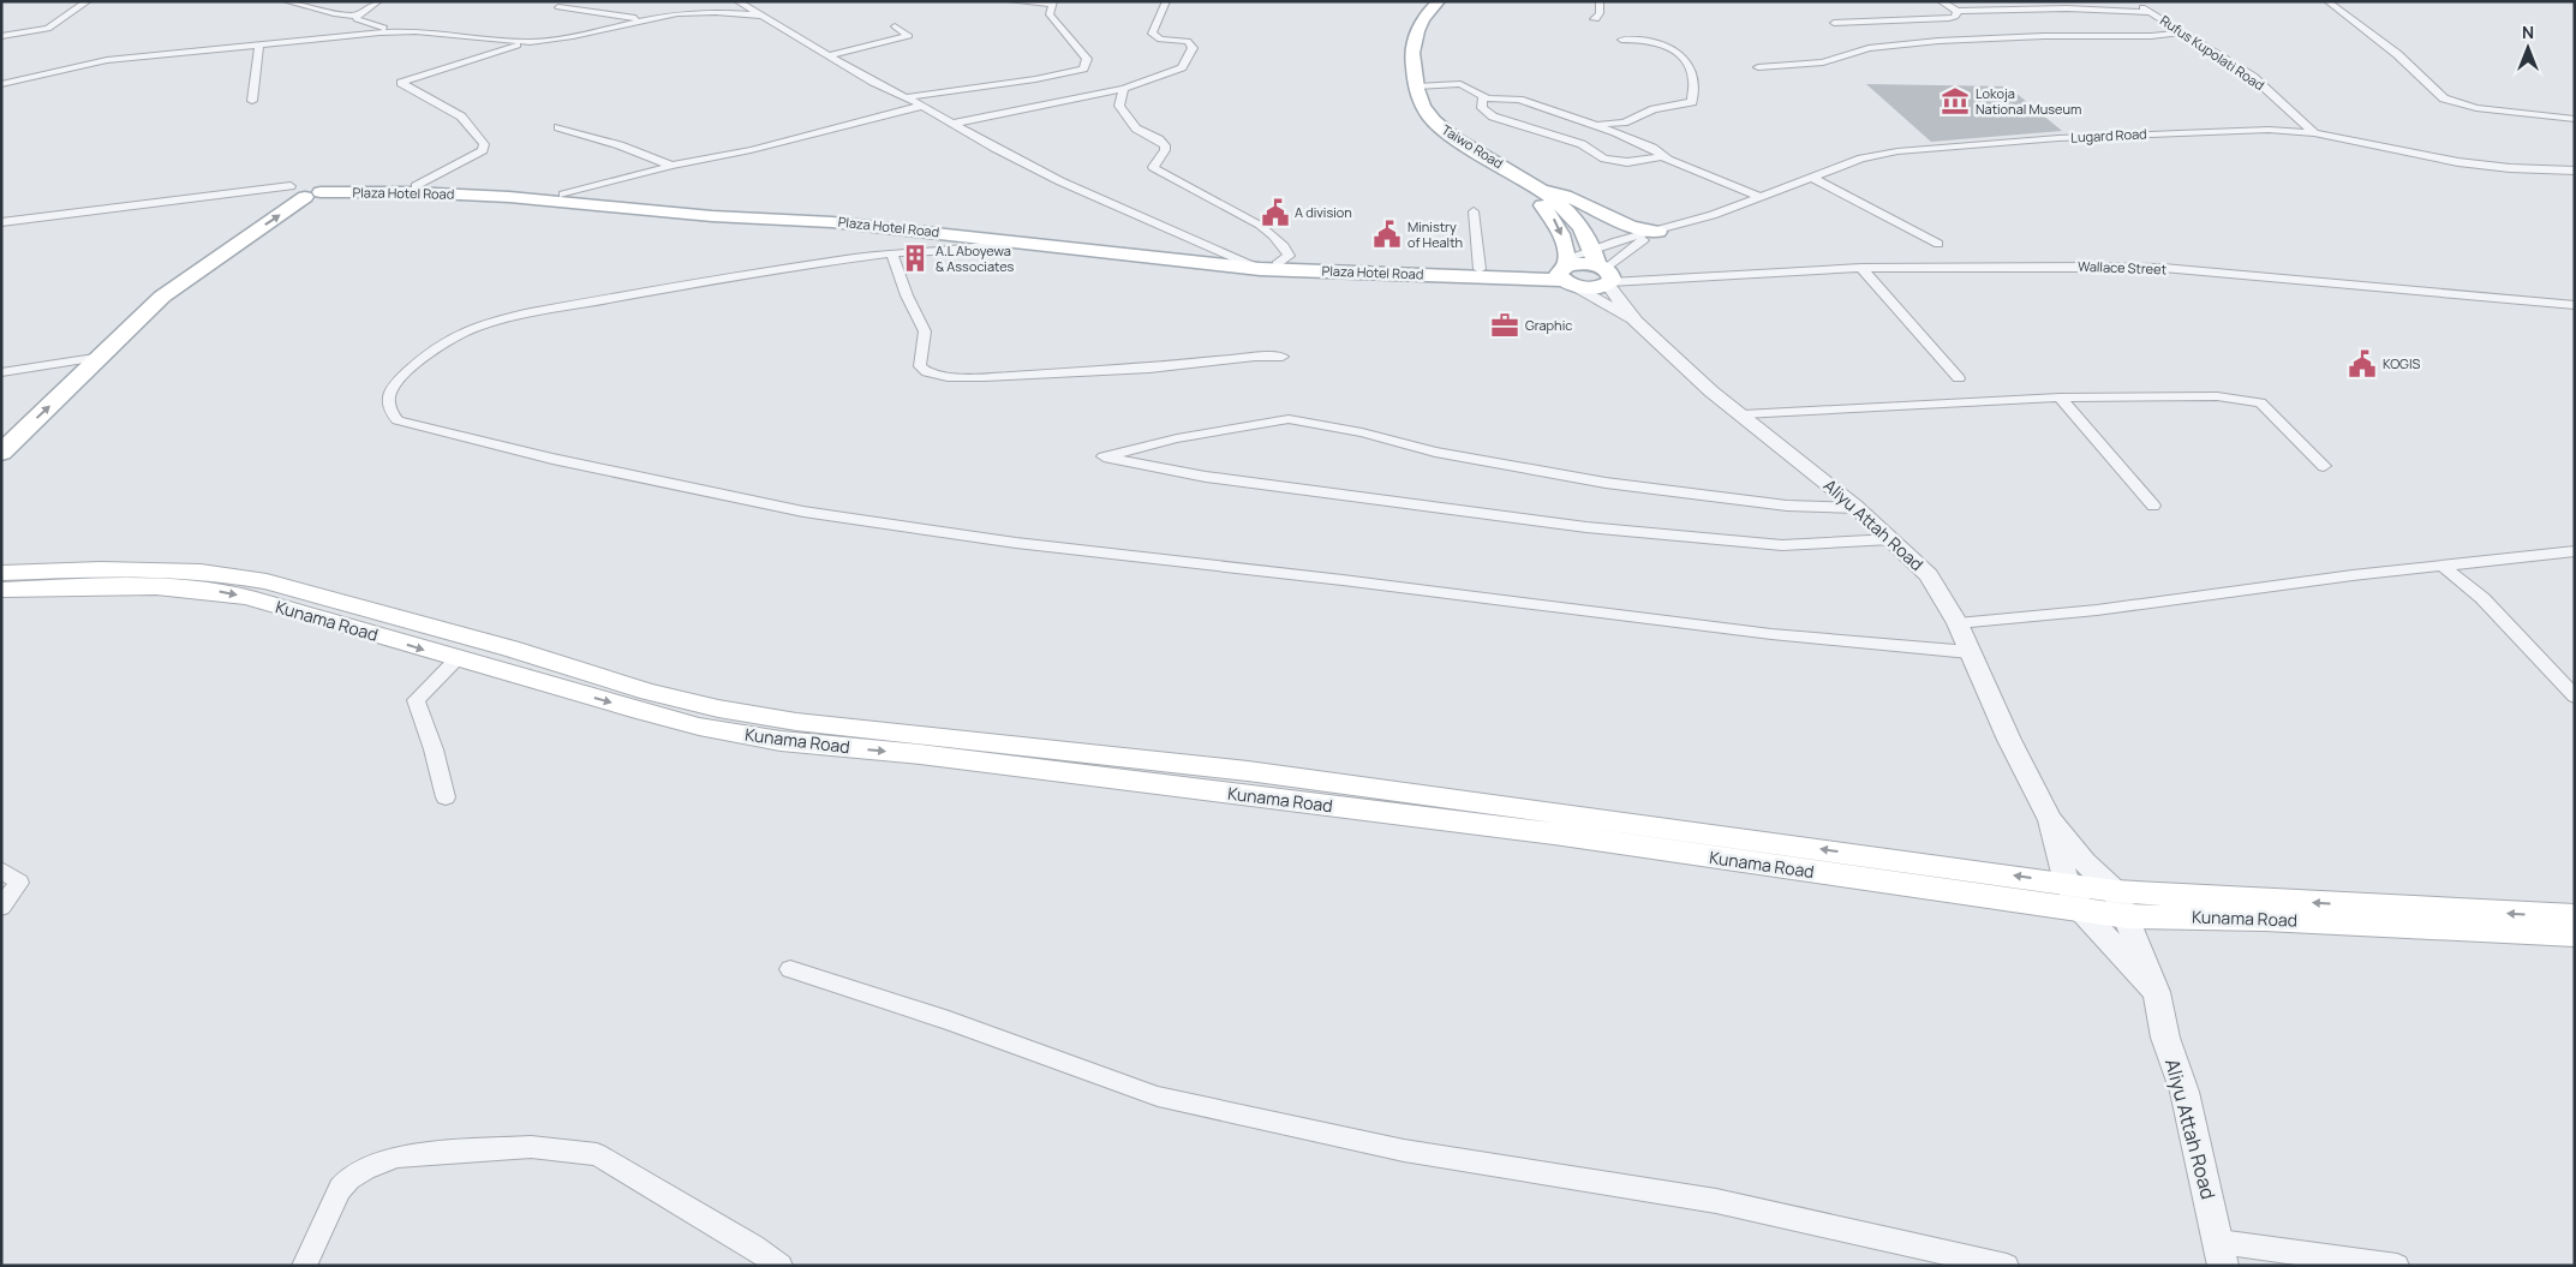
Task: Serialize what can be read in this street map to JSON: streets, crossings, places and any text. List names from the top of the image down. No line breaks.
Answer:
{"streets":{"main road":["Taiwo Road","Plaza Hotel Road","Kunama Road"],"street":["Rufus Kupolati Road","Lugard Road","Wallace Street","Aliyu Attah Road"]},"crossings":[["Rufus Kupolati Road","Lugard Road"],["Taiwo Road","Plaza Hotel Road"],["Taiwo Road","Wallace Street"],["Aliyu Attah Road","Kunama Road"]],"one_way":["Taiwo Road"],"places":{"museum":["Lokoja National Museum"],"public building":["A division","Ministry of Health","KOGIS"],"building":["A.L Aboyewa & Associates"],"office":["Graphic"]},"north":"top"}
